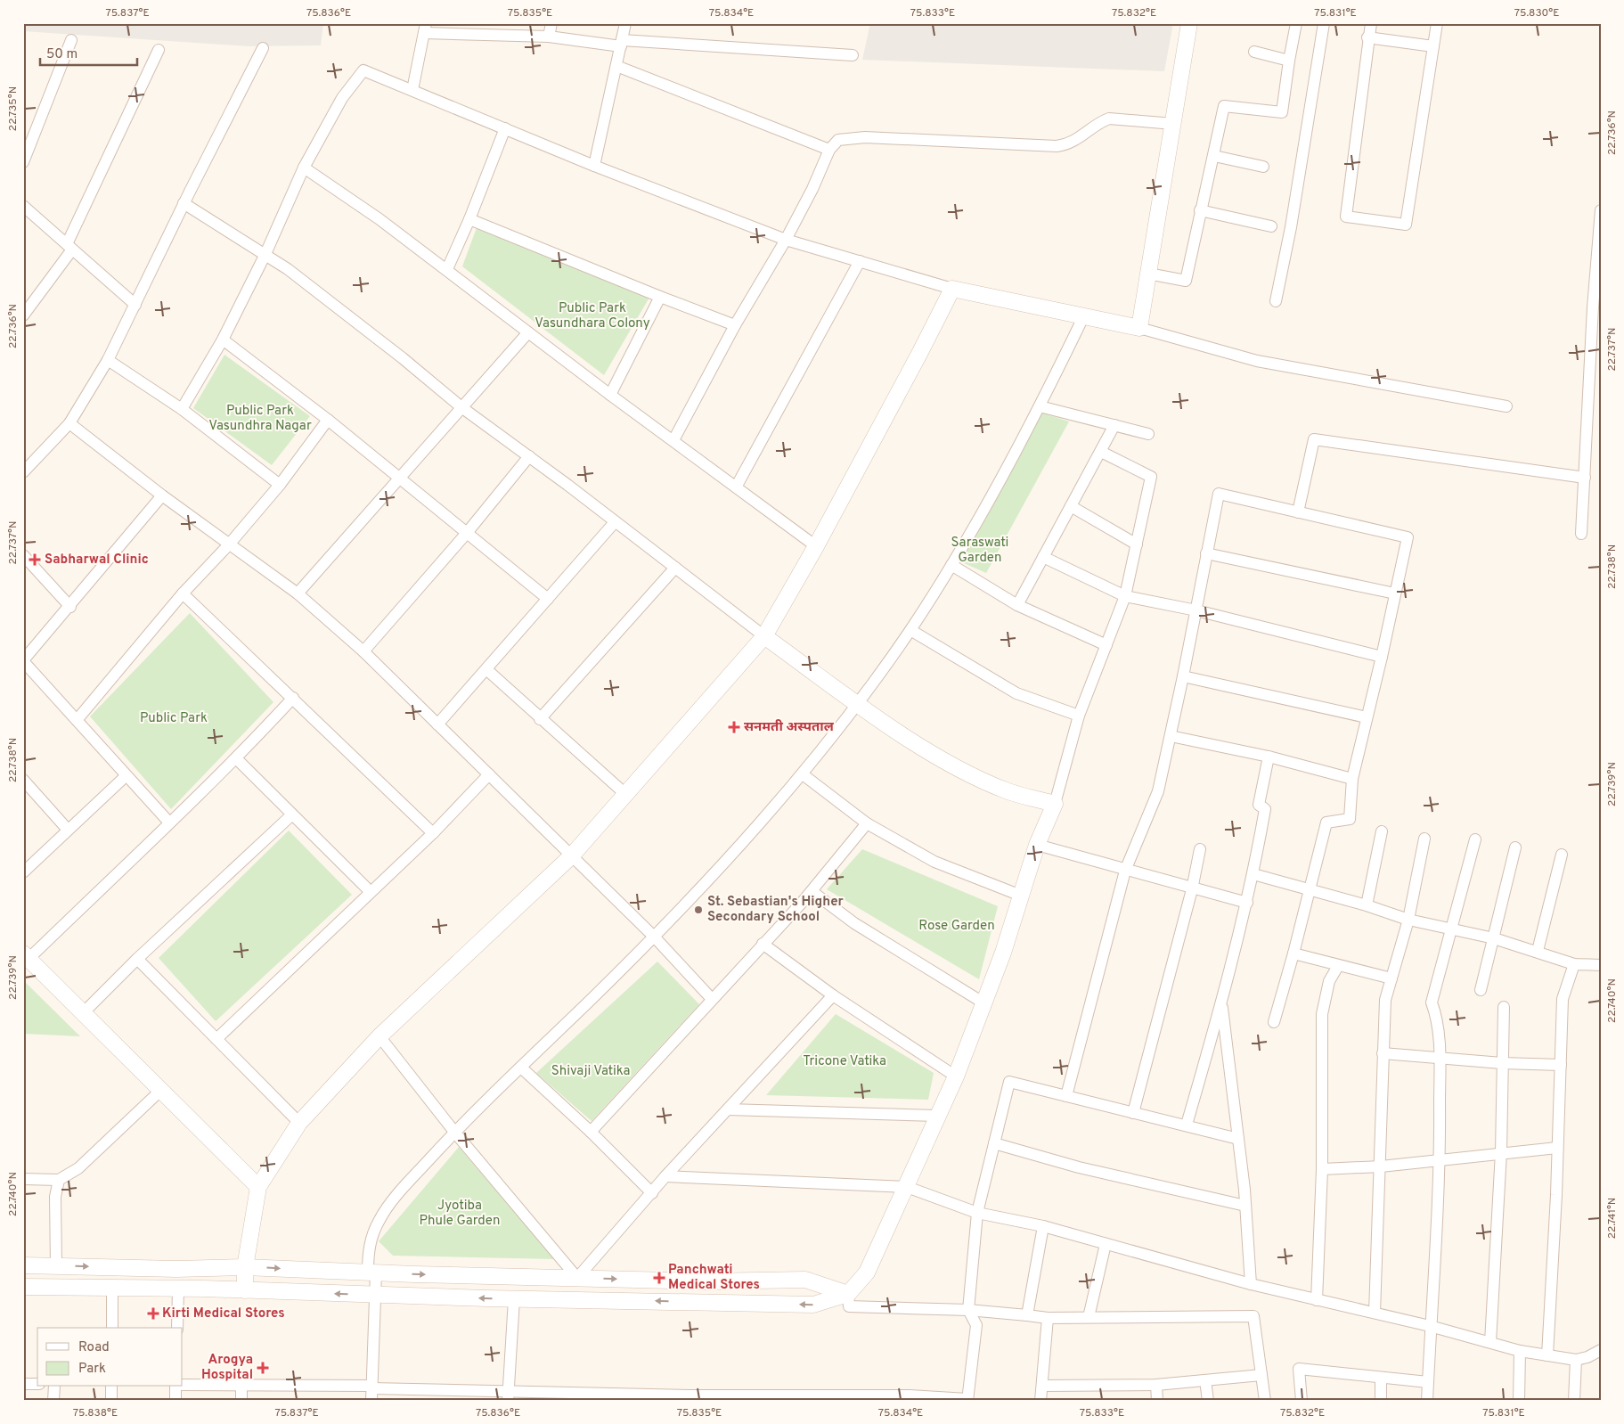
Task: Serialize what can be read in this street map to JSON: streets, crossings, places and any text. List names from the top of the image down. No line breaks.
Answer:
{"parks":["Public Park Vasundhara Colony","Public Park Vasundhra Nagar","Saraswati Garden","Public Park","Rose Garden","Tricone Vatika","Shivaji Vatika","Jyotiba Phule Garden"],"places":{"health":["Sabharwal Clinic","सनमती अस्पताल","Panchwati Medical Stores","Kirti Medical Stores","Arogya Hospital"],"other":["St. Sebastian's Higher Secondary School"]},"legend":["Road","Park"],"scale_bar":"50 m","coordinates":["75.837°E","75.836°E","75.835°E","75.834°E","75.833°E","75.832°E","75.831°E","75.830°E","22.735°N","22.736°N","22.737°N","22.738°N","22.739°N","22.740°N","22.741°N","75.838°E"]}
